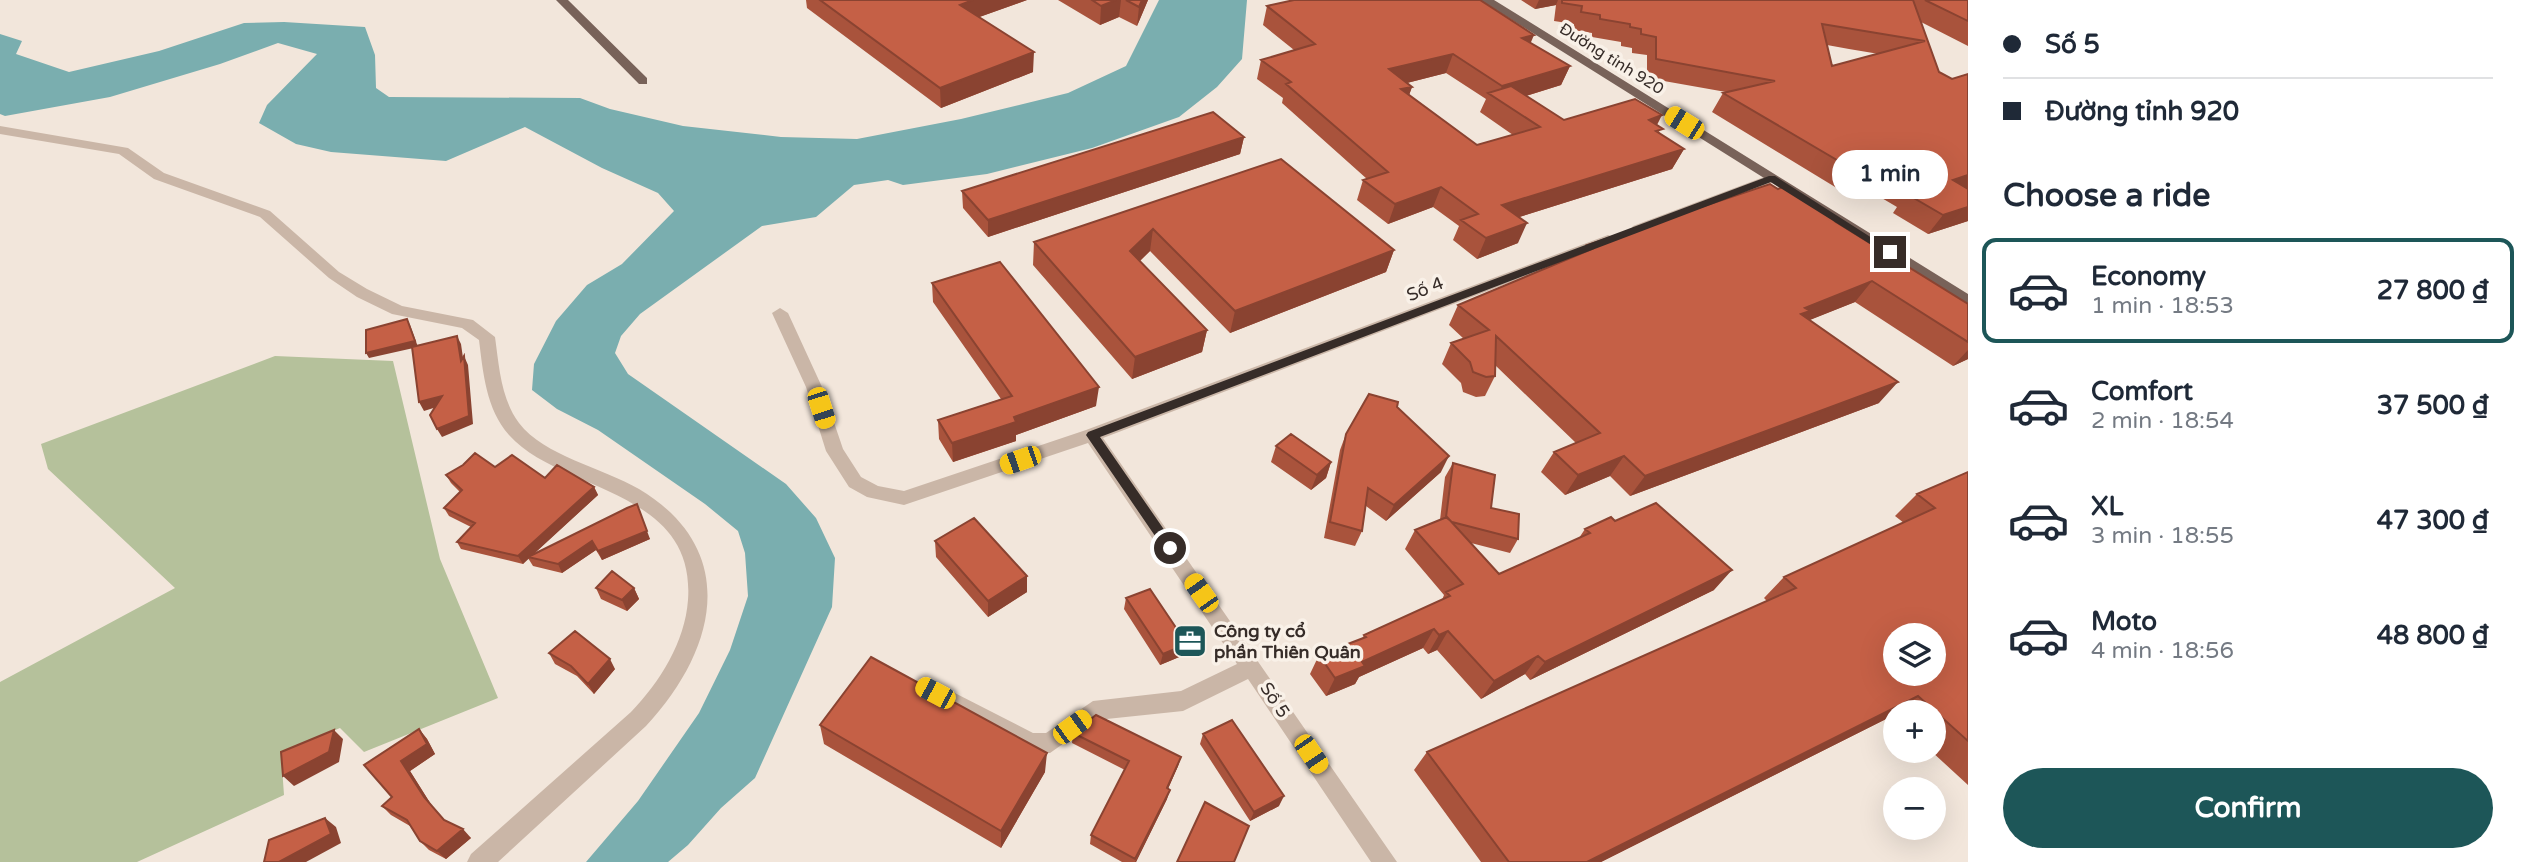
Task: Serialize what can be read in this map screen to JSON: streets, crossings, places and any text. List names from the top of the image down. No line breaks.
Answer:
{"streets":{"main road":["Đường tỉnh 920"],"street":["Số 4","Số 5"]},"crossings":[["Đường tỉnh 920","Số 4"],["Số 4","Số 5"]],"places":{"office":["Công ty cổ phần Thiên Quân"]},"page":{"banner":["Số 5","Đường tỉnh 920"],"bubble":"1 min","heading":"Choose a ride","list":[{"name":"Economy","note":"1 min · 18:53","value":"27 800 ₫"},{"name":"Comfort","note":"2 min · 18:54","value":"37 500 ₫"},{"name":"XL","note":"3 min · 18:55","value":"47 300 ₫"},{"name":"Moto","note":"4 min · 18:56","value":"48 800 ₫"}],"map_buttons":["+","−"],"buttons":"Confirm"}}
